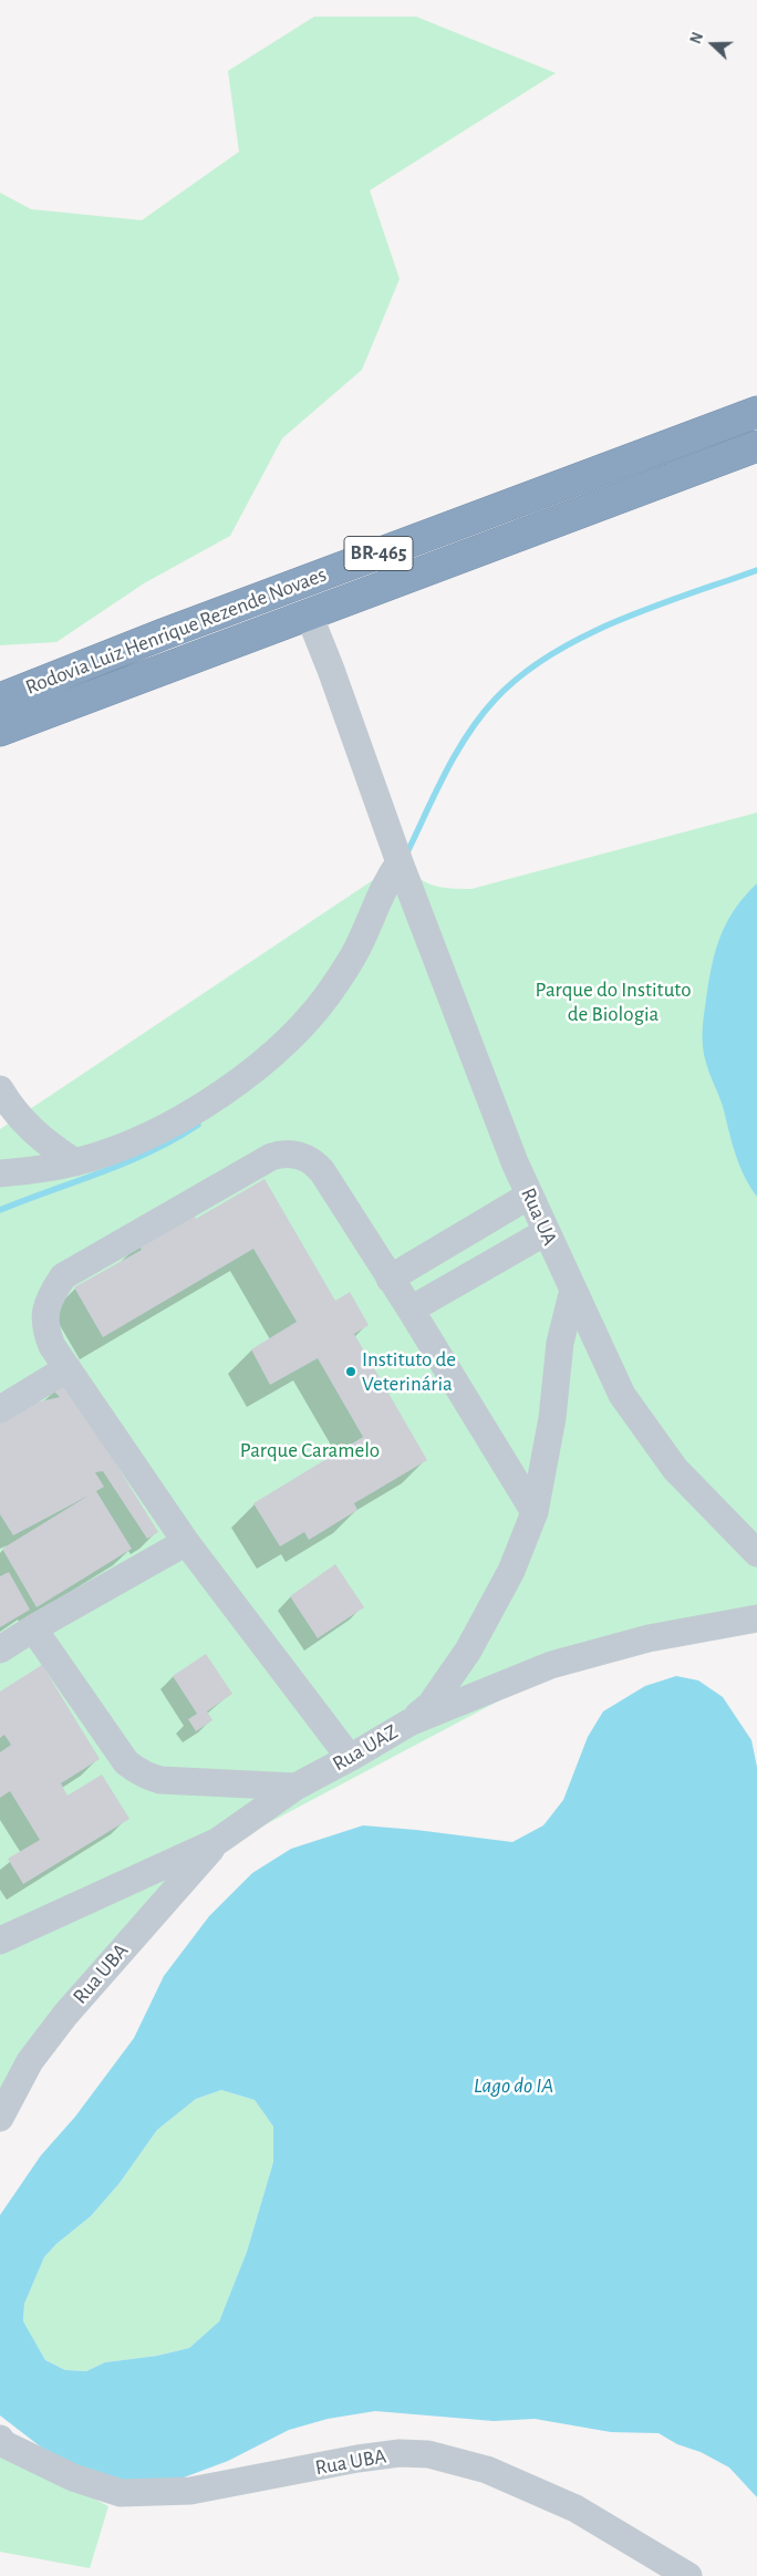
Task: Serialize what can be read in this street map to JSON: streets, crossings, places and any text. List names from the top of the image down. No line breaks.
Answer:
{"streets":{"highway":["BR-465","Rodovia Luiz Henrique Rezende Novaes"],"lane":["Rua UA","Rua UAZ","Rua UBA"]},"crossings":[["Rodovia Luiz Henrique Rezende Novaes","Rua UA"],["Rua UAZ","Rua UBA"]],"water":["Lago do IA"],"parks":["Parque do Instituto de Biologia","Parque Caramelo"],"places":["Instituto de Veterinária"],"north":"left"}
